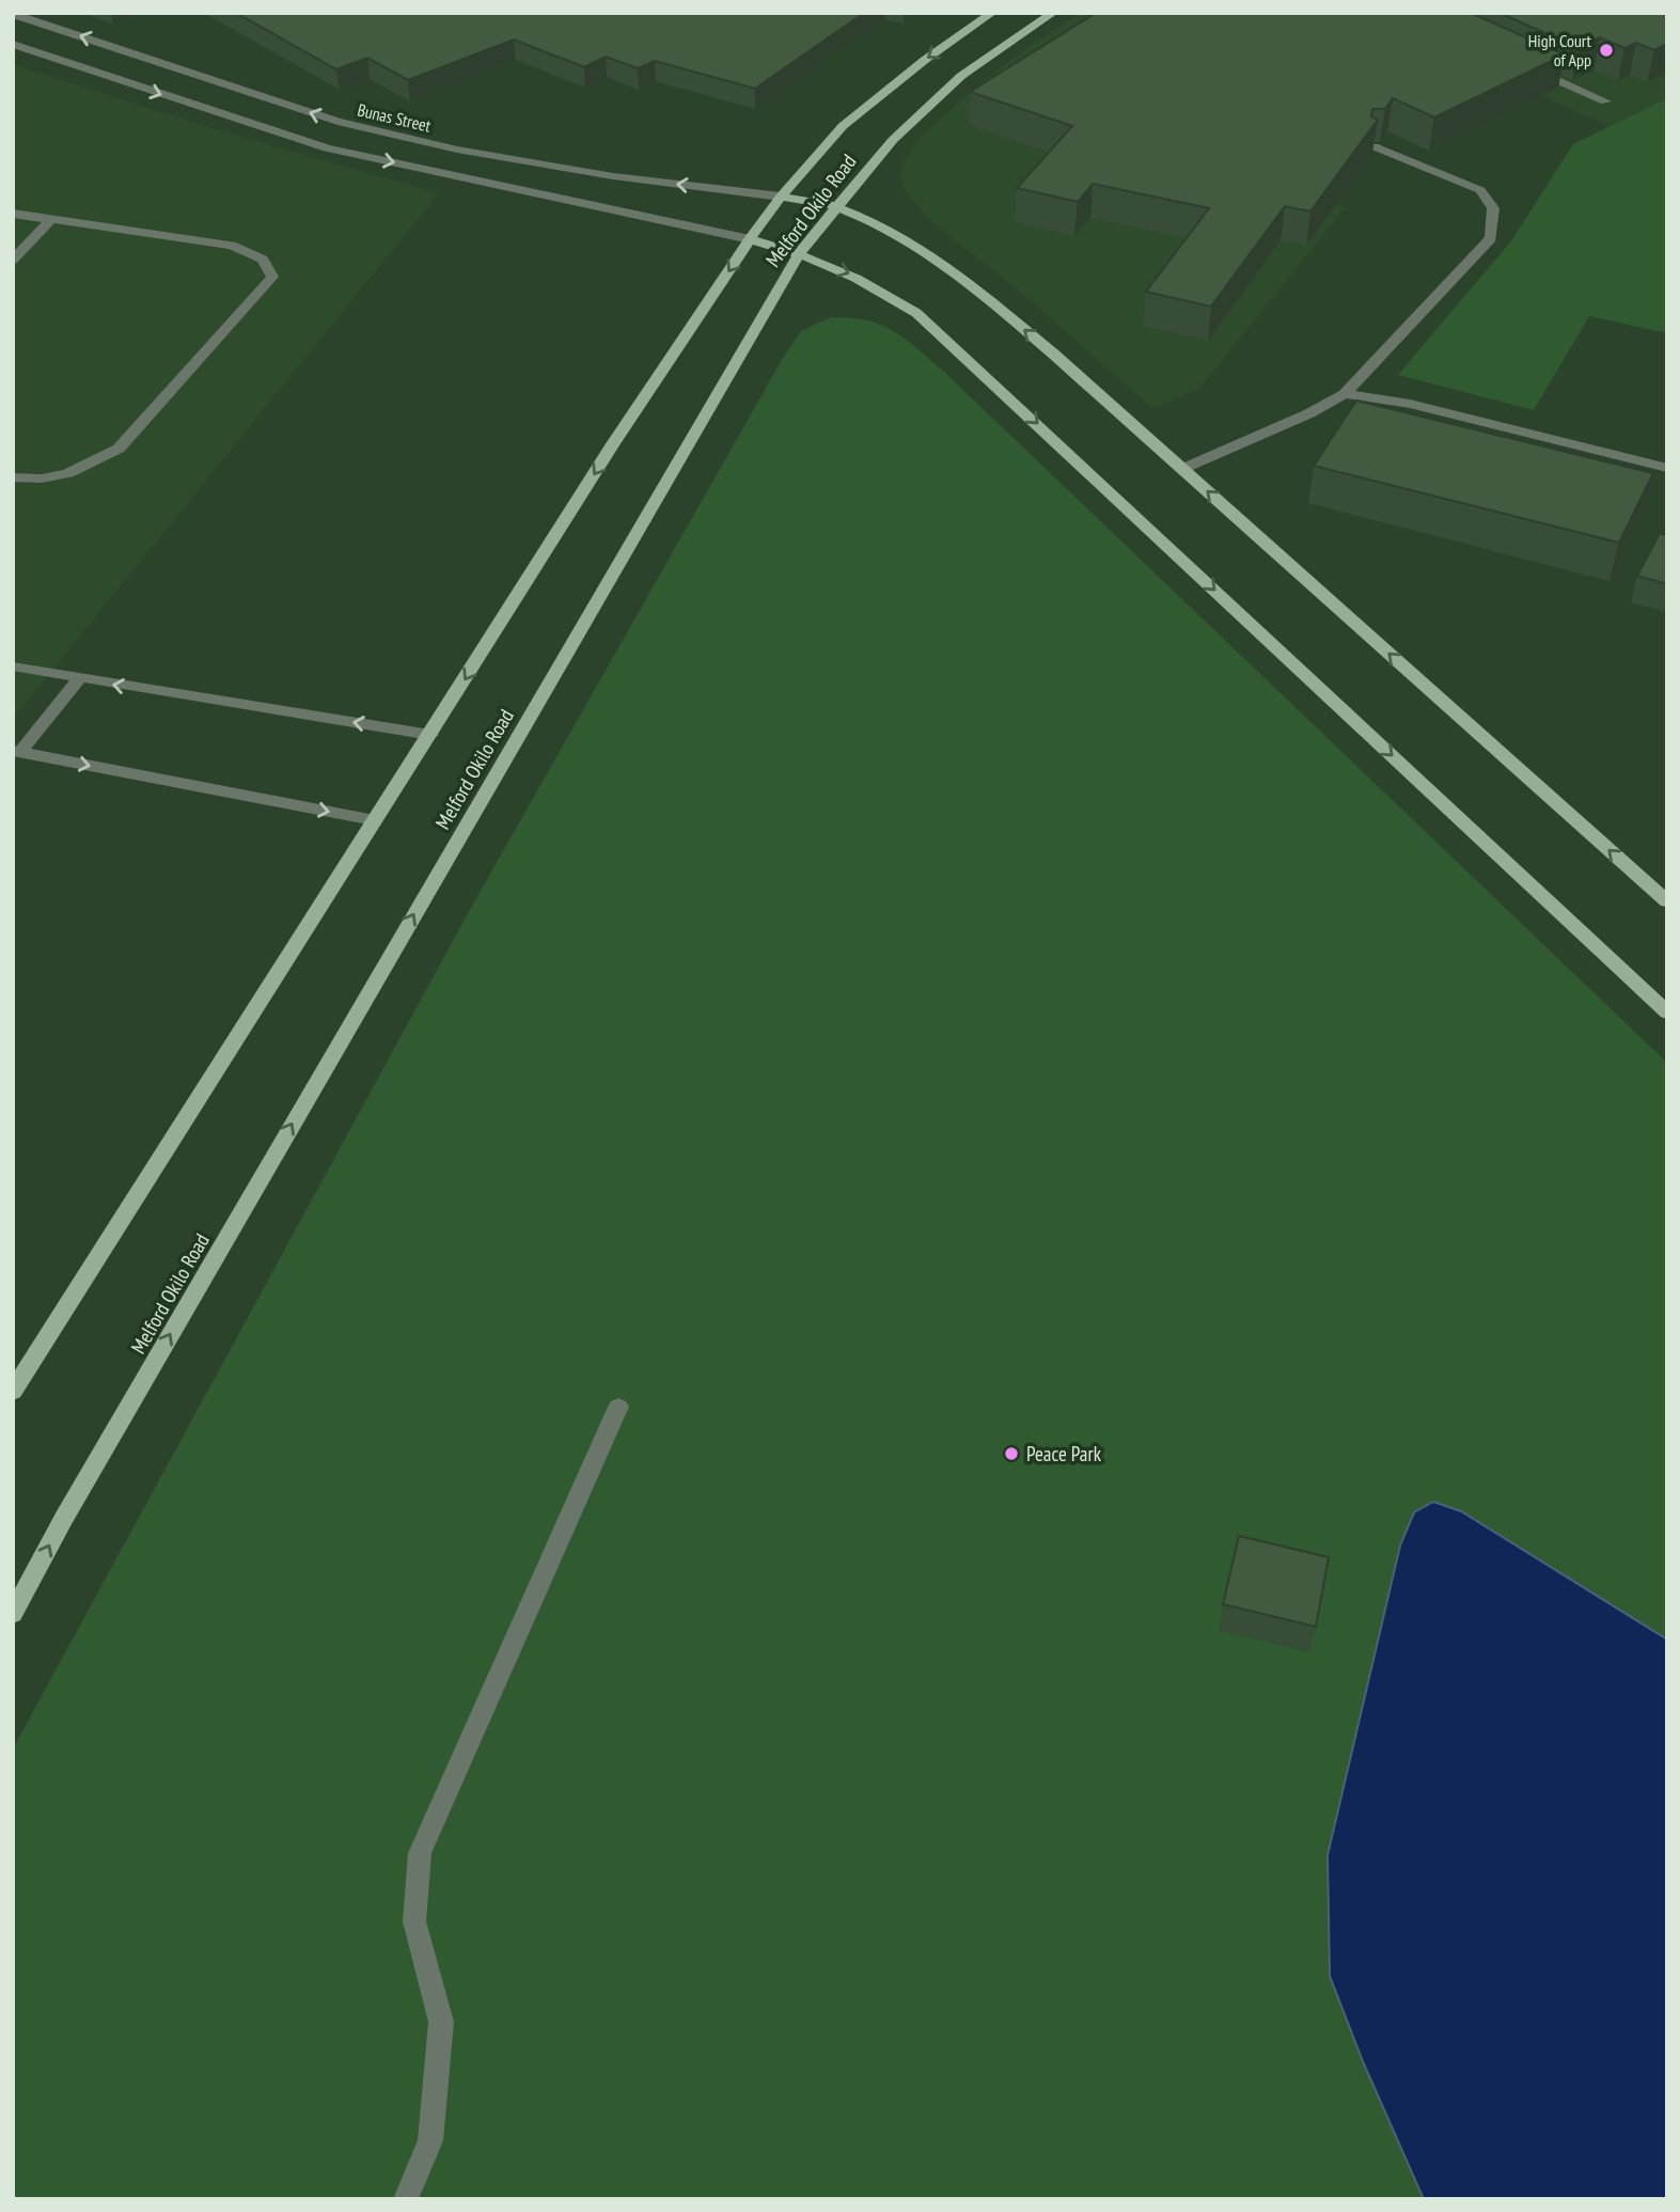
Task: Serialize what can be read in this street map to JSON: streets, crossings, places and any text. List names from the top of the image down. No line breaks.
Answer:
{"streets":{"main road":["Melford Okilo Road"],"street":["Bunas Street"]},"crossings":[["Bunas Street","Melford Okilo Road"]],"places":["High Court of App","Peace Park"]}
